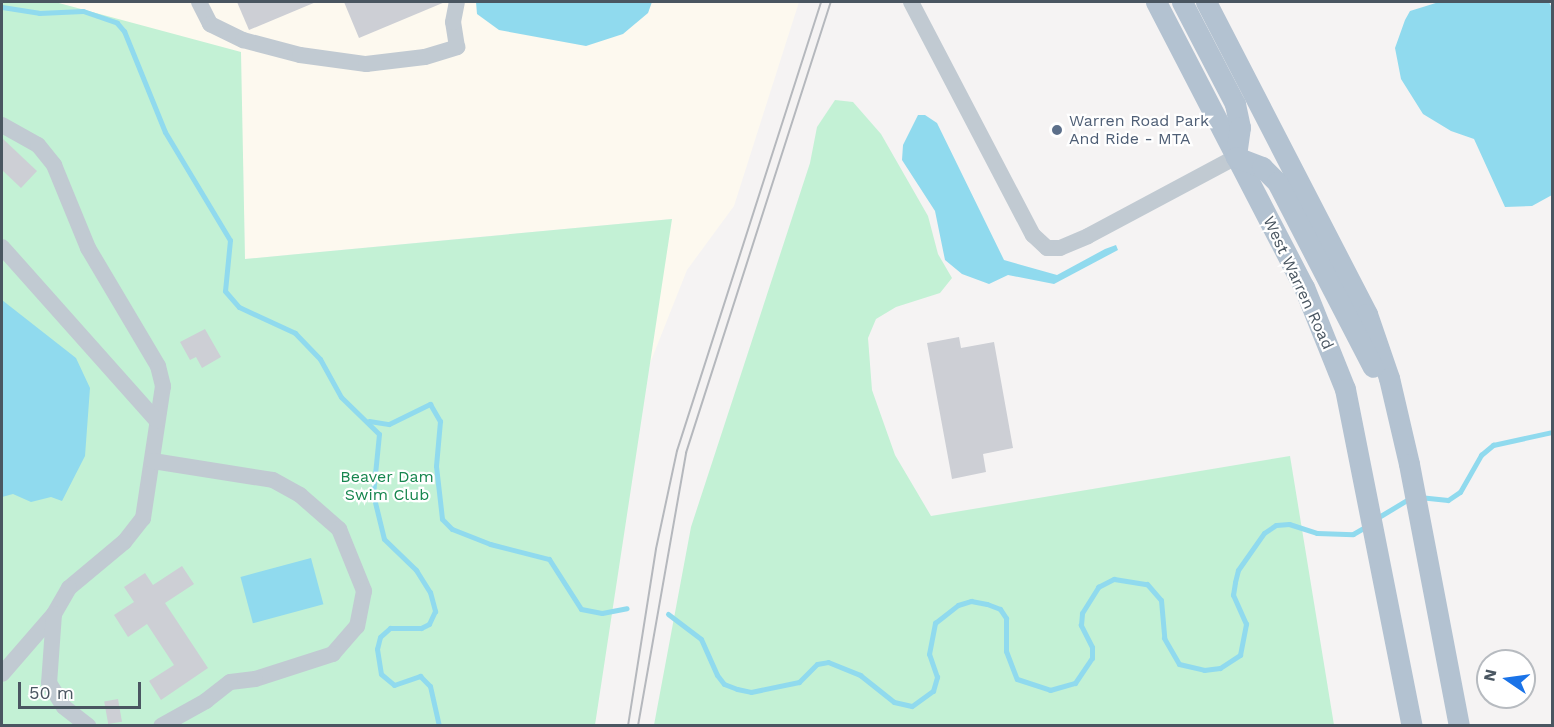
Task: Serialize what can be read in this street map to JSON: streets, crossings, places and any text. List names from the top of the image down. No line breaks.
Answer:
{"streets":{"main road":["West Warren Road"]},"parks":["Beaver Dam Swim Club"],"places":["Warren Road Park And Ride - MTA"],"scale_bar":"50 m","north":"left"}
